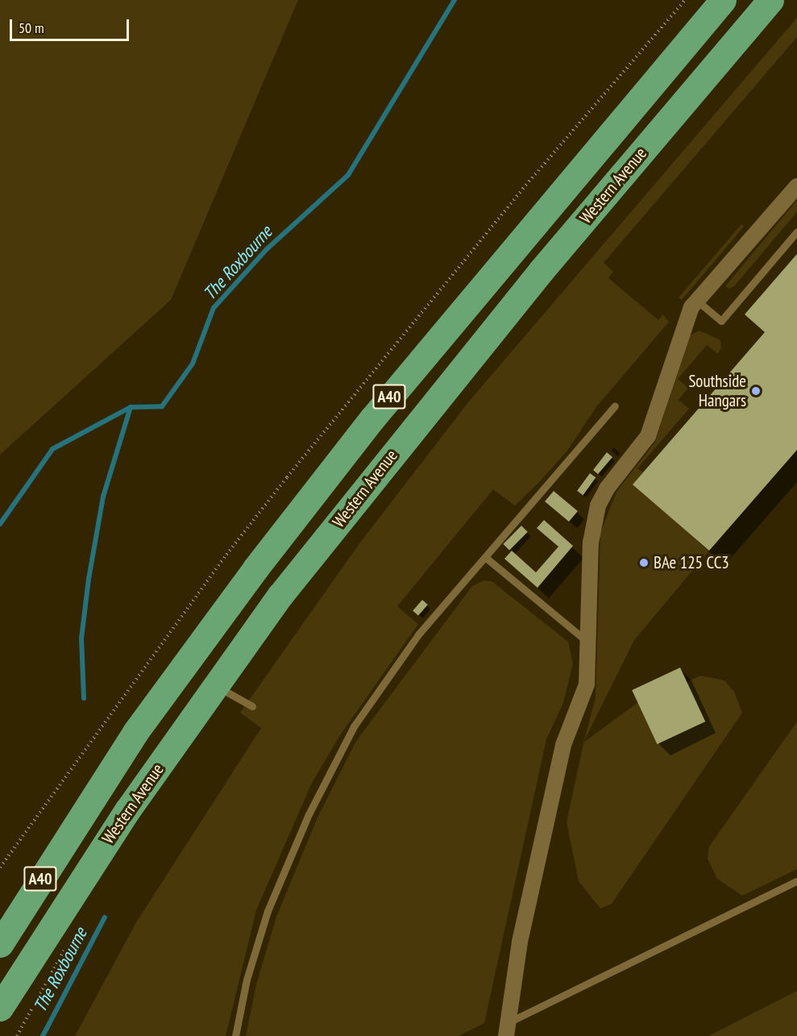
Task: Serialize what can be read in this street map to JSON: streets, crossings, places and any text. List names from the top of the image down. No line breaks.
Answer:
{"streets":{"highway":["Western Avenue","A40"]},"water":["The Roxbourne"],"places":["Southside Hangars","BAe 125 CC3"],"scale_bar":"50 m"}
